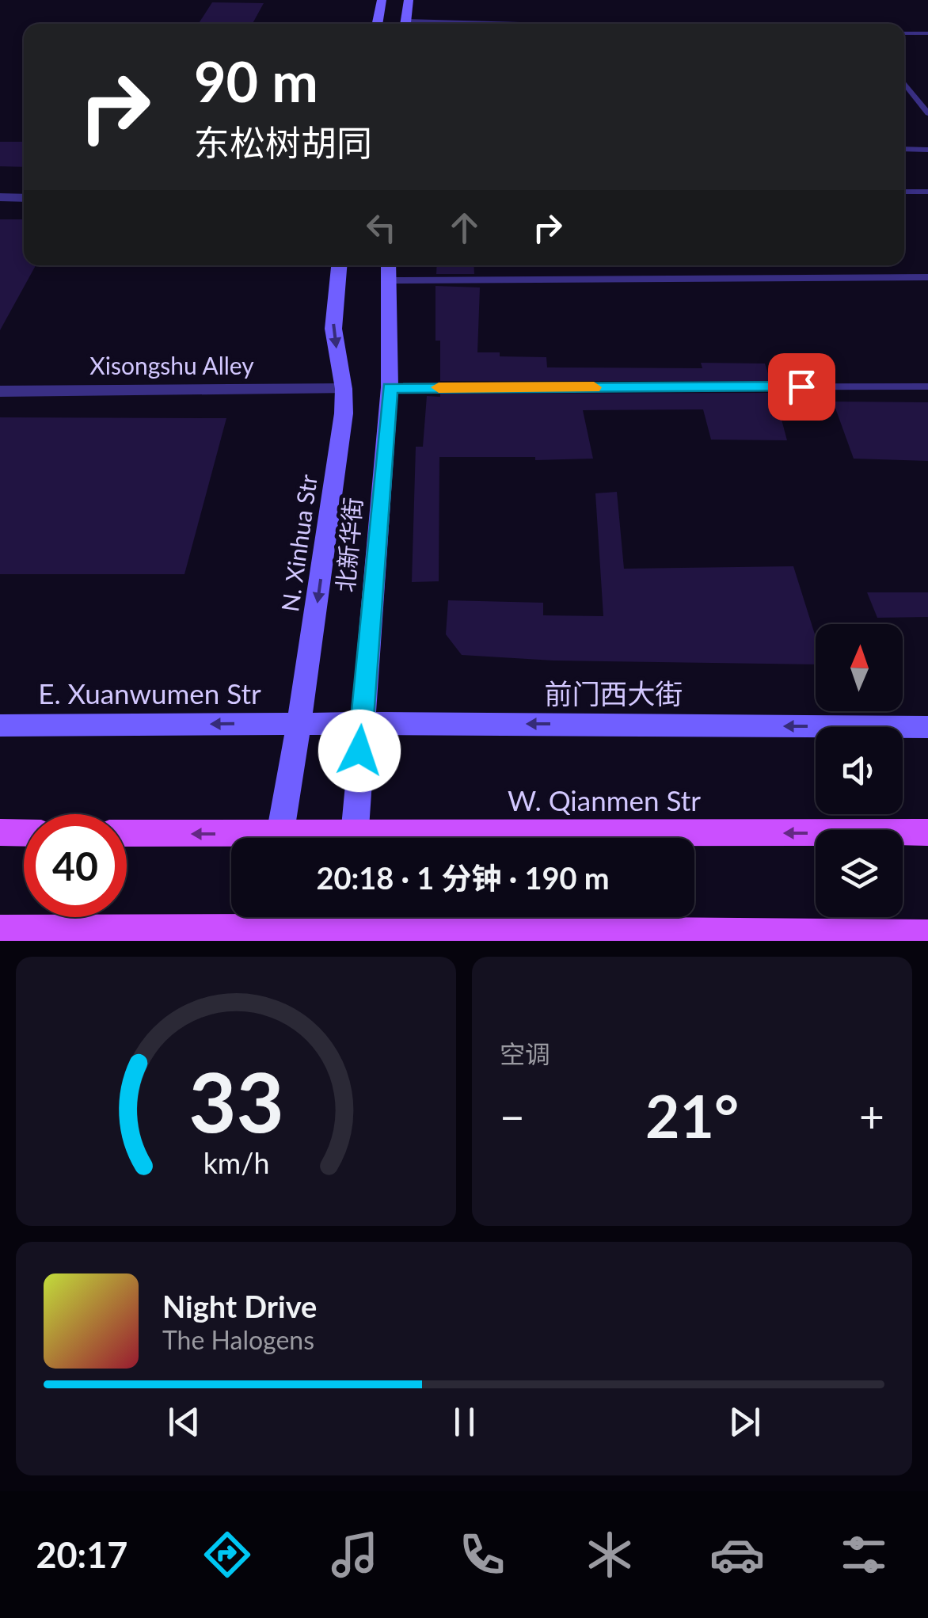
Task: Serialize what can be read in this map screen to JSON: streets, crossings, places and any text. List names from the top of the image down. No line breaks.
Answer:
{"streets":{"main road":["W. Qianmen Str"],"street":["Xisongshu Alley","N. Xinhua Str","北新华街","E. Xuanwumen Str","前门西大街"]},"crossings":[["Xisongshu Alley","N. Xinhua Str"],["N. Xinhua Str","E. Xuanwumen Str"],["N. Xinhua Str","前门西大街"],["北新华街","前门西大街"],["E. Xuanwumen Str","前门西大街"]],"one_way":["N. Xinhua Str","E. Xuanwumen Str","前门西大街"],"north":"top","page":{"turn":["90 m","东松树胡同"],"limit":"40","trip":"20:18 · 1 分钟 · 190 m","tile":"空调","heat":["−","21°","+"],"song":["Night Drive","The Halogens"],"tabs":"20:17","gauge":["33","km/h"]}}
